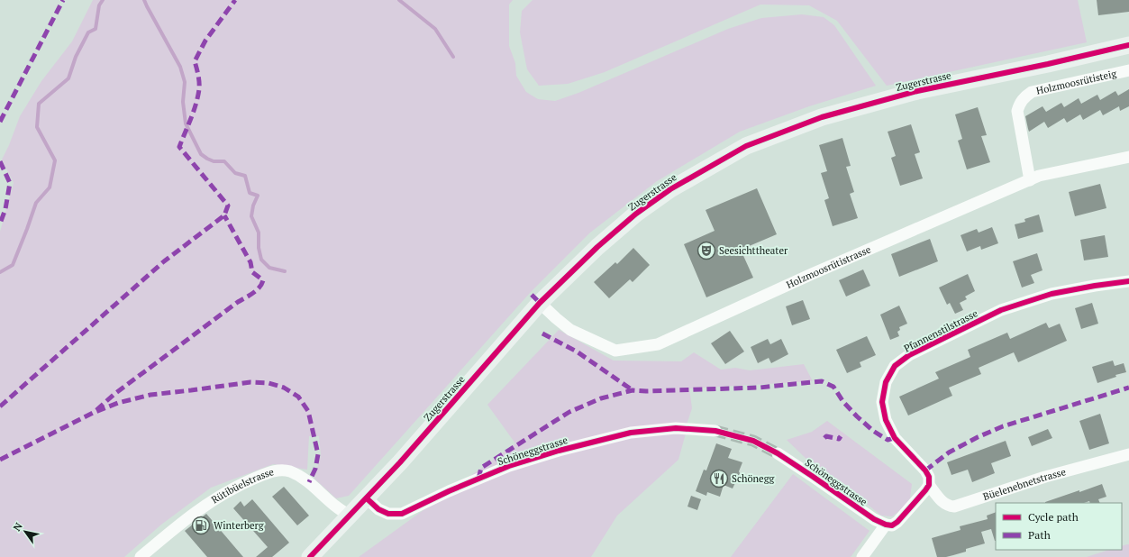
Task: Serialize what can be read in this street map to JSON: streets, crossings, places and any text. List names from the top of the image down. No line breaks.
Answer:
{"streets":{"main road":["Zugerstrasse"],"street":["Holzmoosrütisteig","Holzmoosrütistrasse","Pfannenstilstrasse","Schöneggstrasse","Büelenebnetstrasse","Rütibüelstrasse"]},"crossings":[["Zugerstrasse","Holzmoosrütistrasse"],["Zugerstrasse","Schöneggstrasse"],["Zugerstrasse","Rütibüelstrasse"],["Holzmoosrütisteig","Holzmoosrütistrasse"],["Pfannenstilstrasse","Büelenebnetstrasse"]],"places":{"theatre":["Seesichttheater"],"restaurant":["Schönegg"],"fuel station":["Winterberg"]},"legend":["Cycle path","Path"],"north":"top left"}
